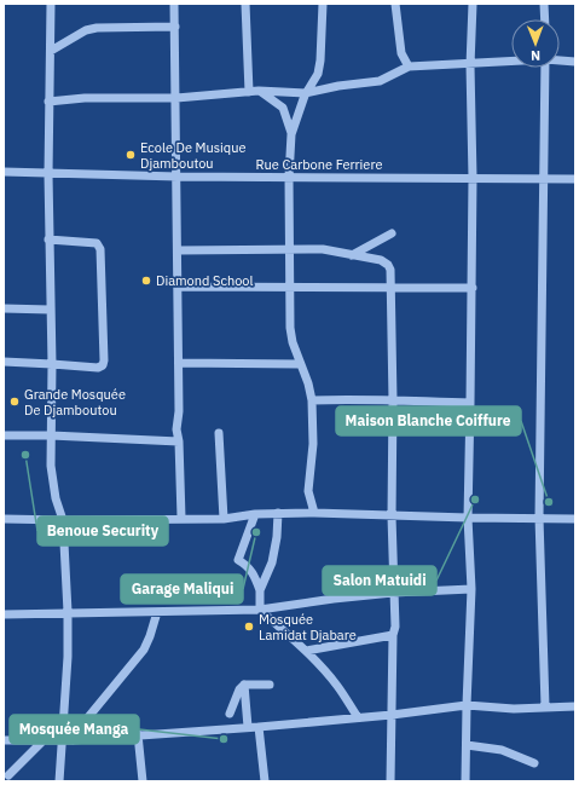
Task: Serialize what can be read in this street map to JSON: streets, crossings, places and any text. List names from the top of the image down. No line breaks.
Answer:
{"streets":{"street":["Rue Carbone Ferriere"]},"places":["Ecole De Musique Djamboutou","Diamond School","Grande Mosquée De Djamboutou","Benoue Security","Salon Matuidi","Maison Blanche Coiffure","Garage Maliqui","Mosquée Lamidat Djabare","Mosquée Manga"],"north":"bottom"}
